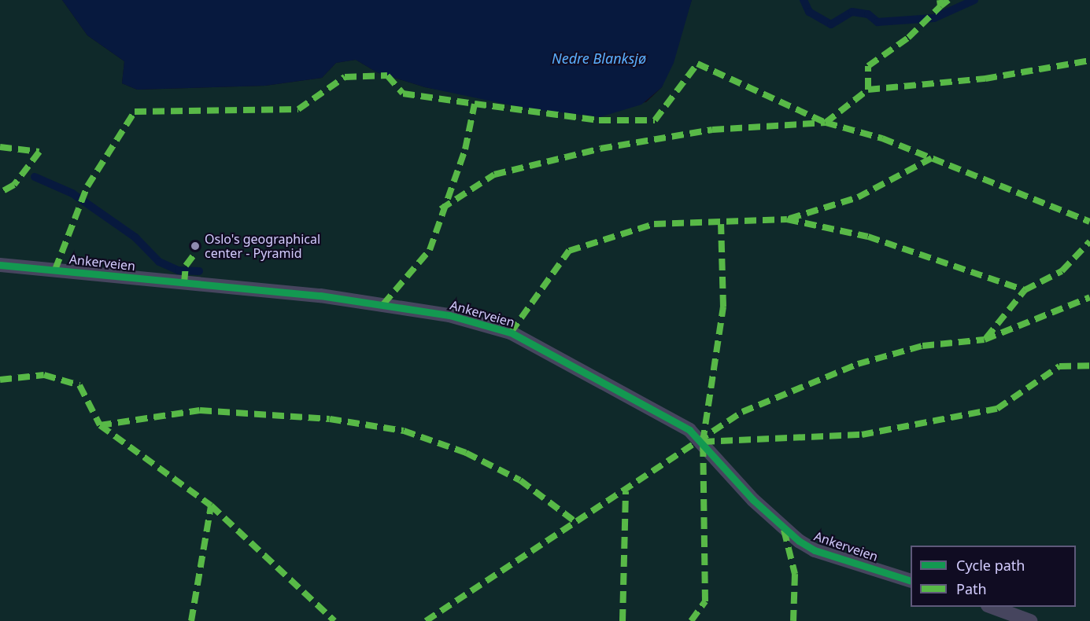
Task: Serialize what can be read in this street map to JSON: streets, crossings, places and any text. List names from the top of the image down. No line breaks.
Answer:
{"streets":{"lane":["Ankerveien"]},"water":["Nedre Blanksjø"],"places":["Oslo's geographical center - Pyramid"],"legend":["Cycle path","Path"]}
